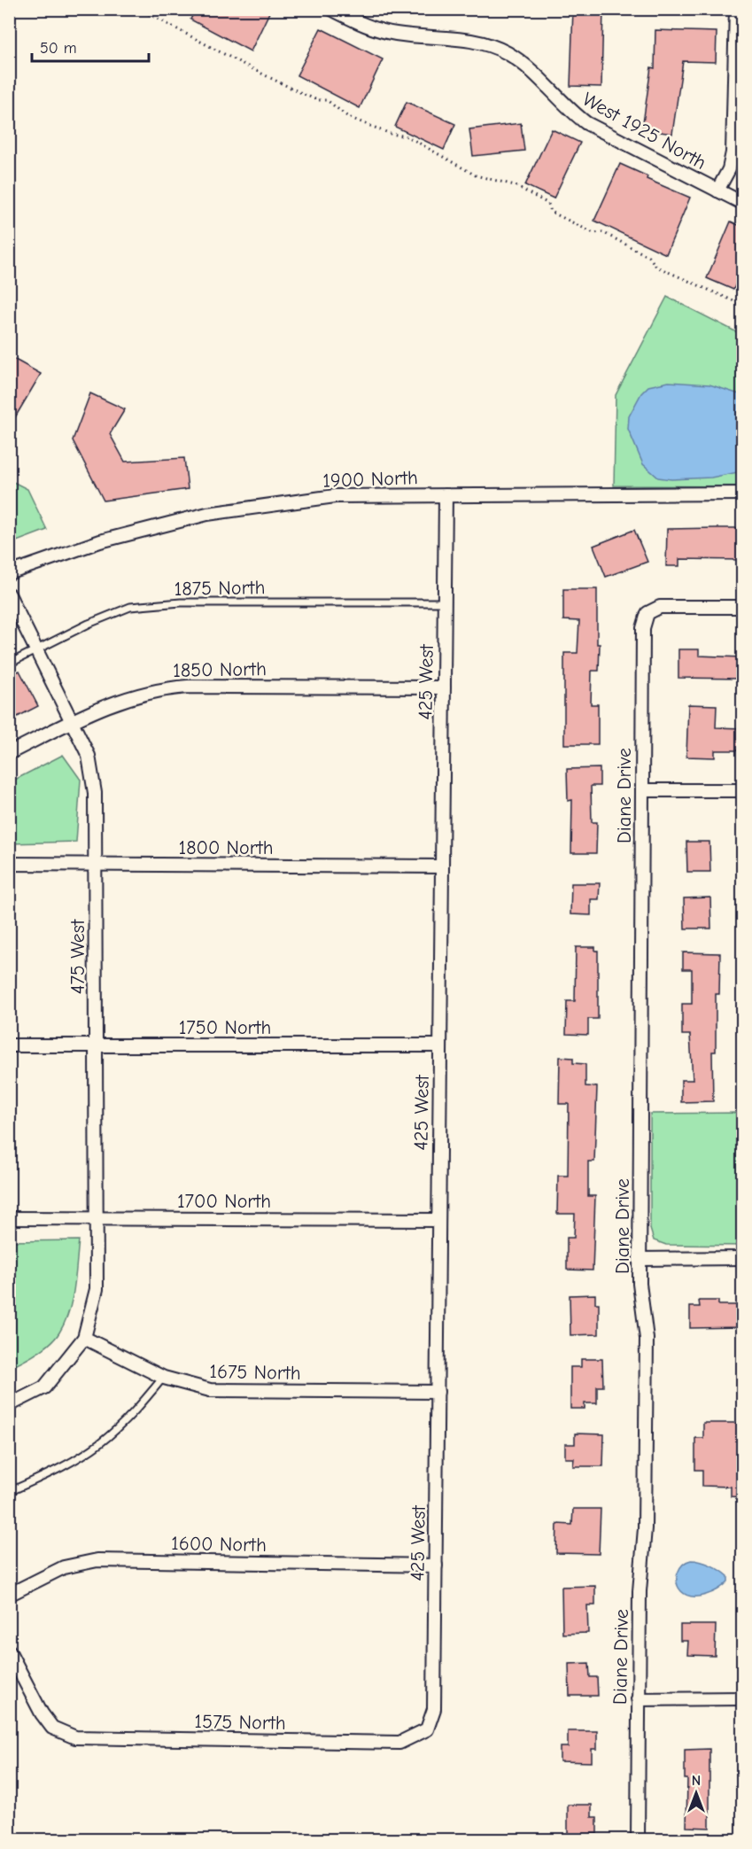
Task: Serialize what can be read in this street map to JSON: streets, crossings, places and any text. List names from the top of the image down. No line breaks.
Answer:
{"streets":{"street":["West 1925 North","1900 North","1850 North","425 West","Diane Drive","1800 North","475 West","1750 North","1700 North","1675 North","1600 North","1575 North"],"lane":["1875 North"]},"crossings":[["1900 North","425 West"],["1875 North","425 West"],["1875 North","475 West"],["1850 North","425 West"],["1850 North","475 West"],["425 West","1800 North"],["425 West","1750 North"],["425 West","1700 North"],["425 West","1675 North"],["425 West","1600 North"],["425 West","1575 North"],["1800 North","475 West"],["475 West","1750 North"],["475 West","1700 North"],["475 West","1675 North"]],"scale_bar":"50 m","north":"top"}
